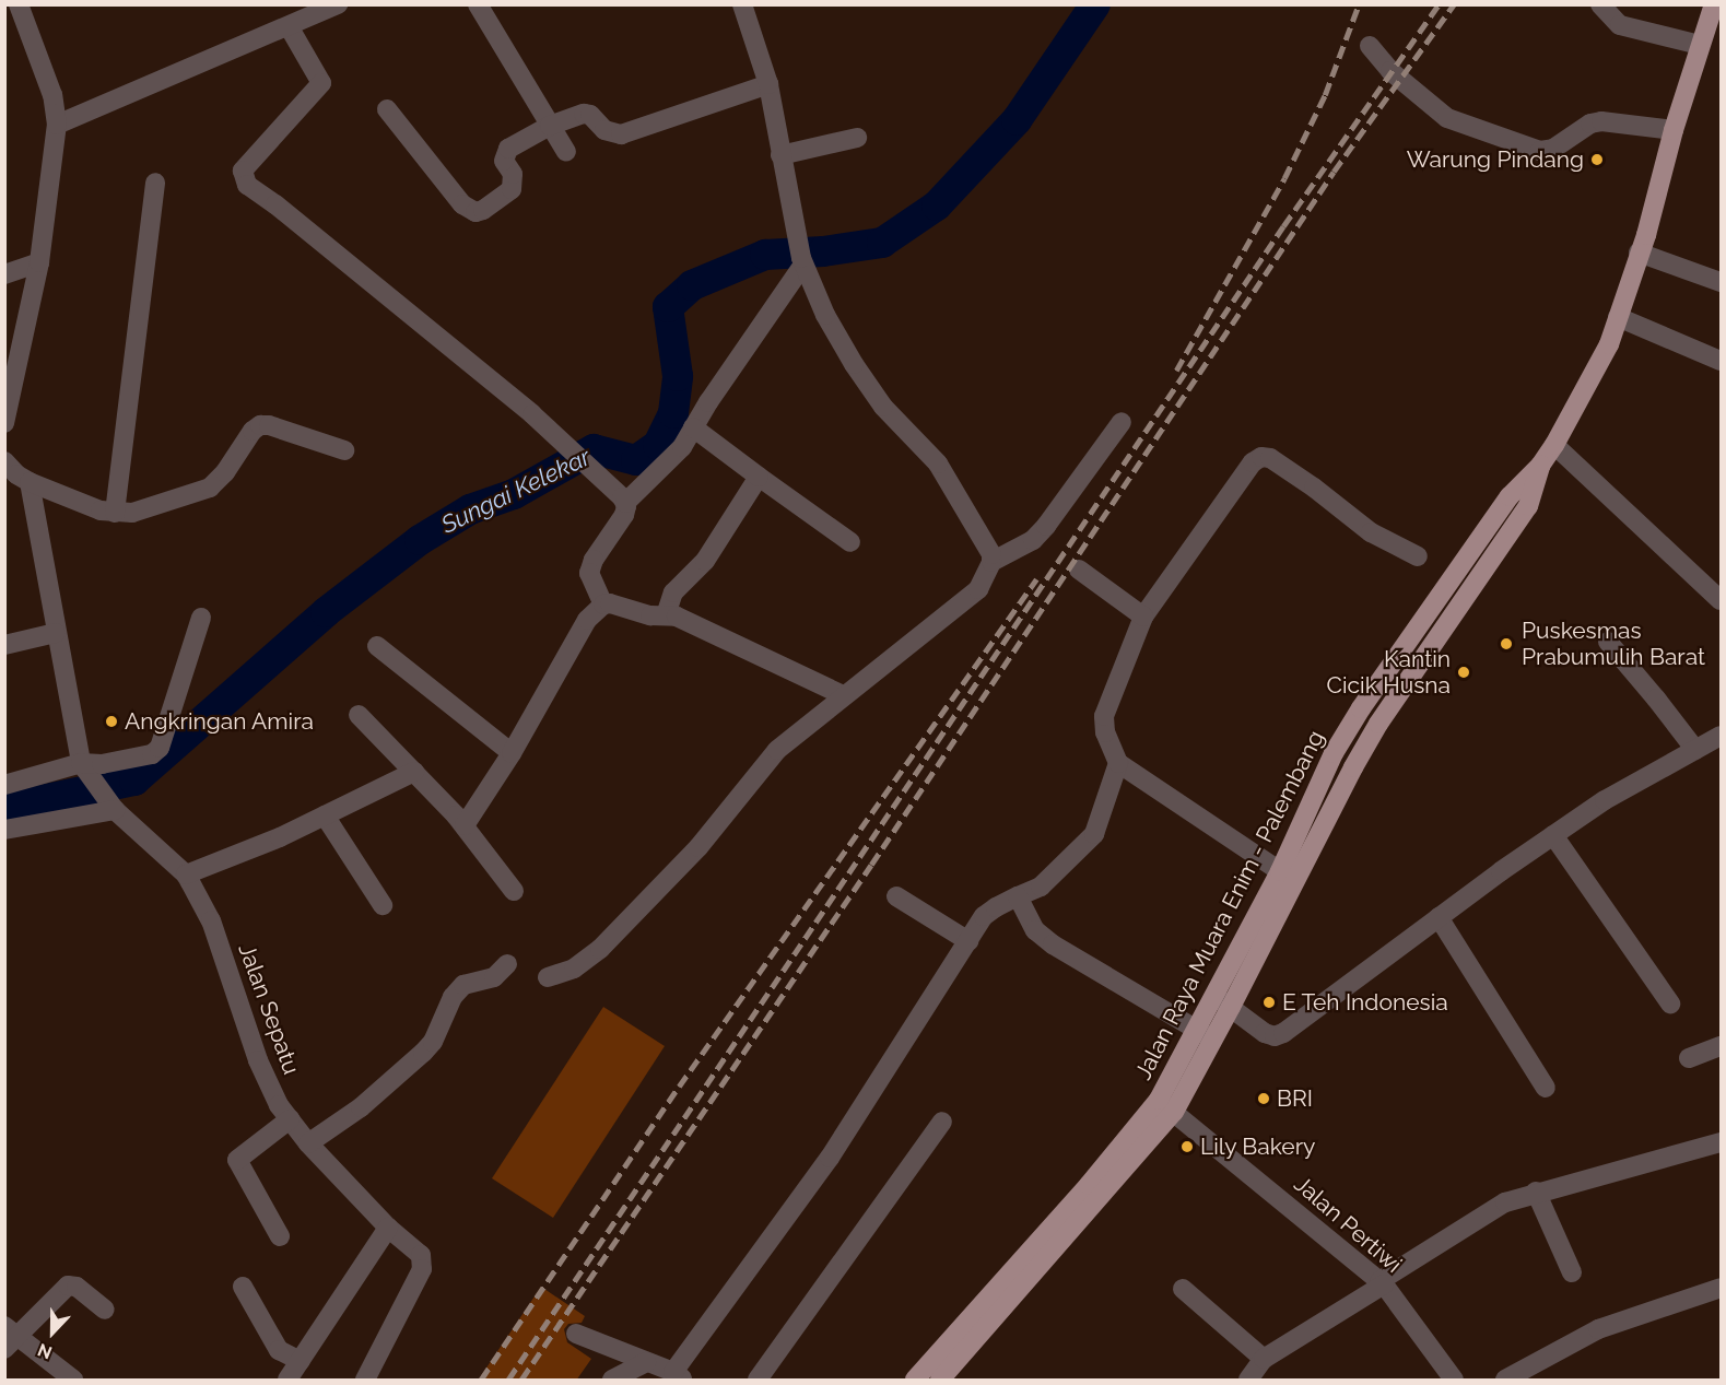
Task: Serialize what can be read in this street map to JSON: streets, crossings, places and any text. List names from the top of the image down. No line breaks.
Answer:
{"streets":{"main road":["Jalan Raya Muara Enim - Palembang"],"street":["Jalan Sepatu","Jalan Pertiwi"]},"crossings":[["Jalan Raya Muara Enim - Palembang","Jalan Pertiwi"]],"water":["Sungai Kelekar"],"places":["Warung Pindang","Puskesmas Prabumulih Barat","Kantin Cicik Husna","Angkringan Amira","E Teh Indonesia","BRI","Lily Bakery"],"north":"bottom"}
